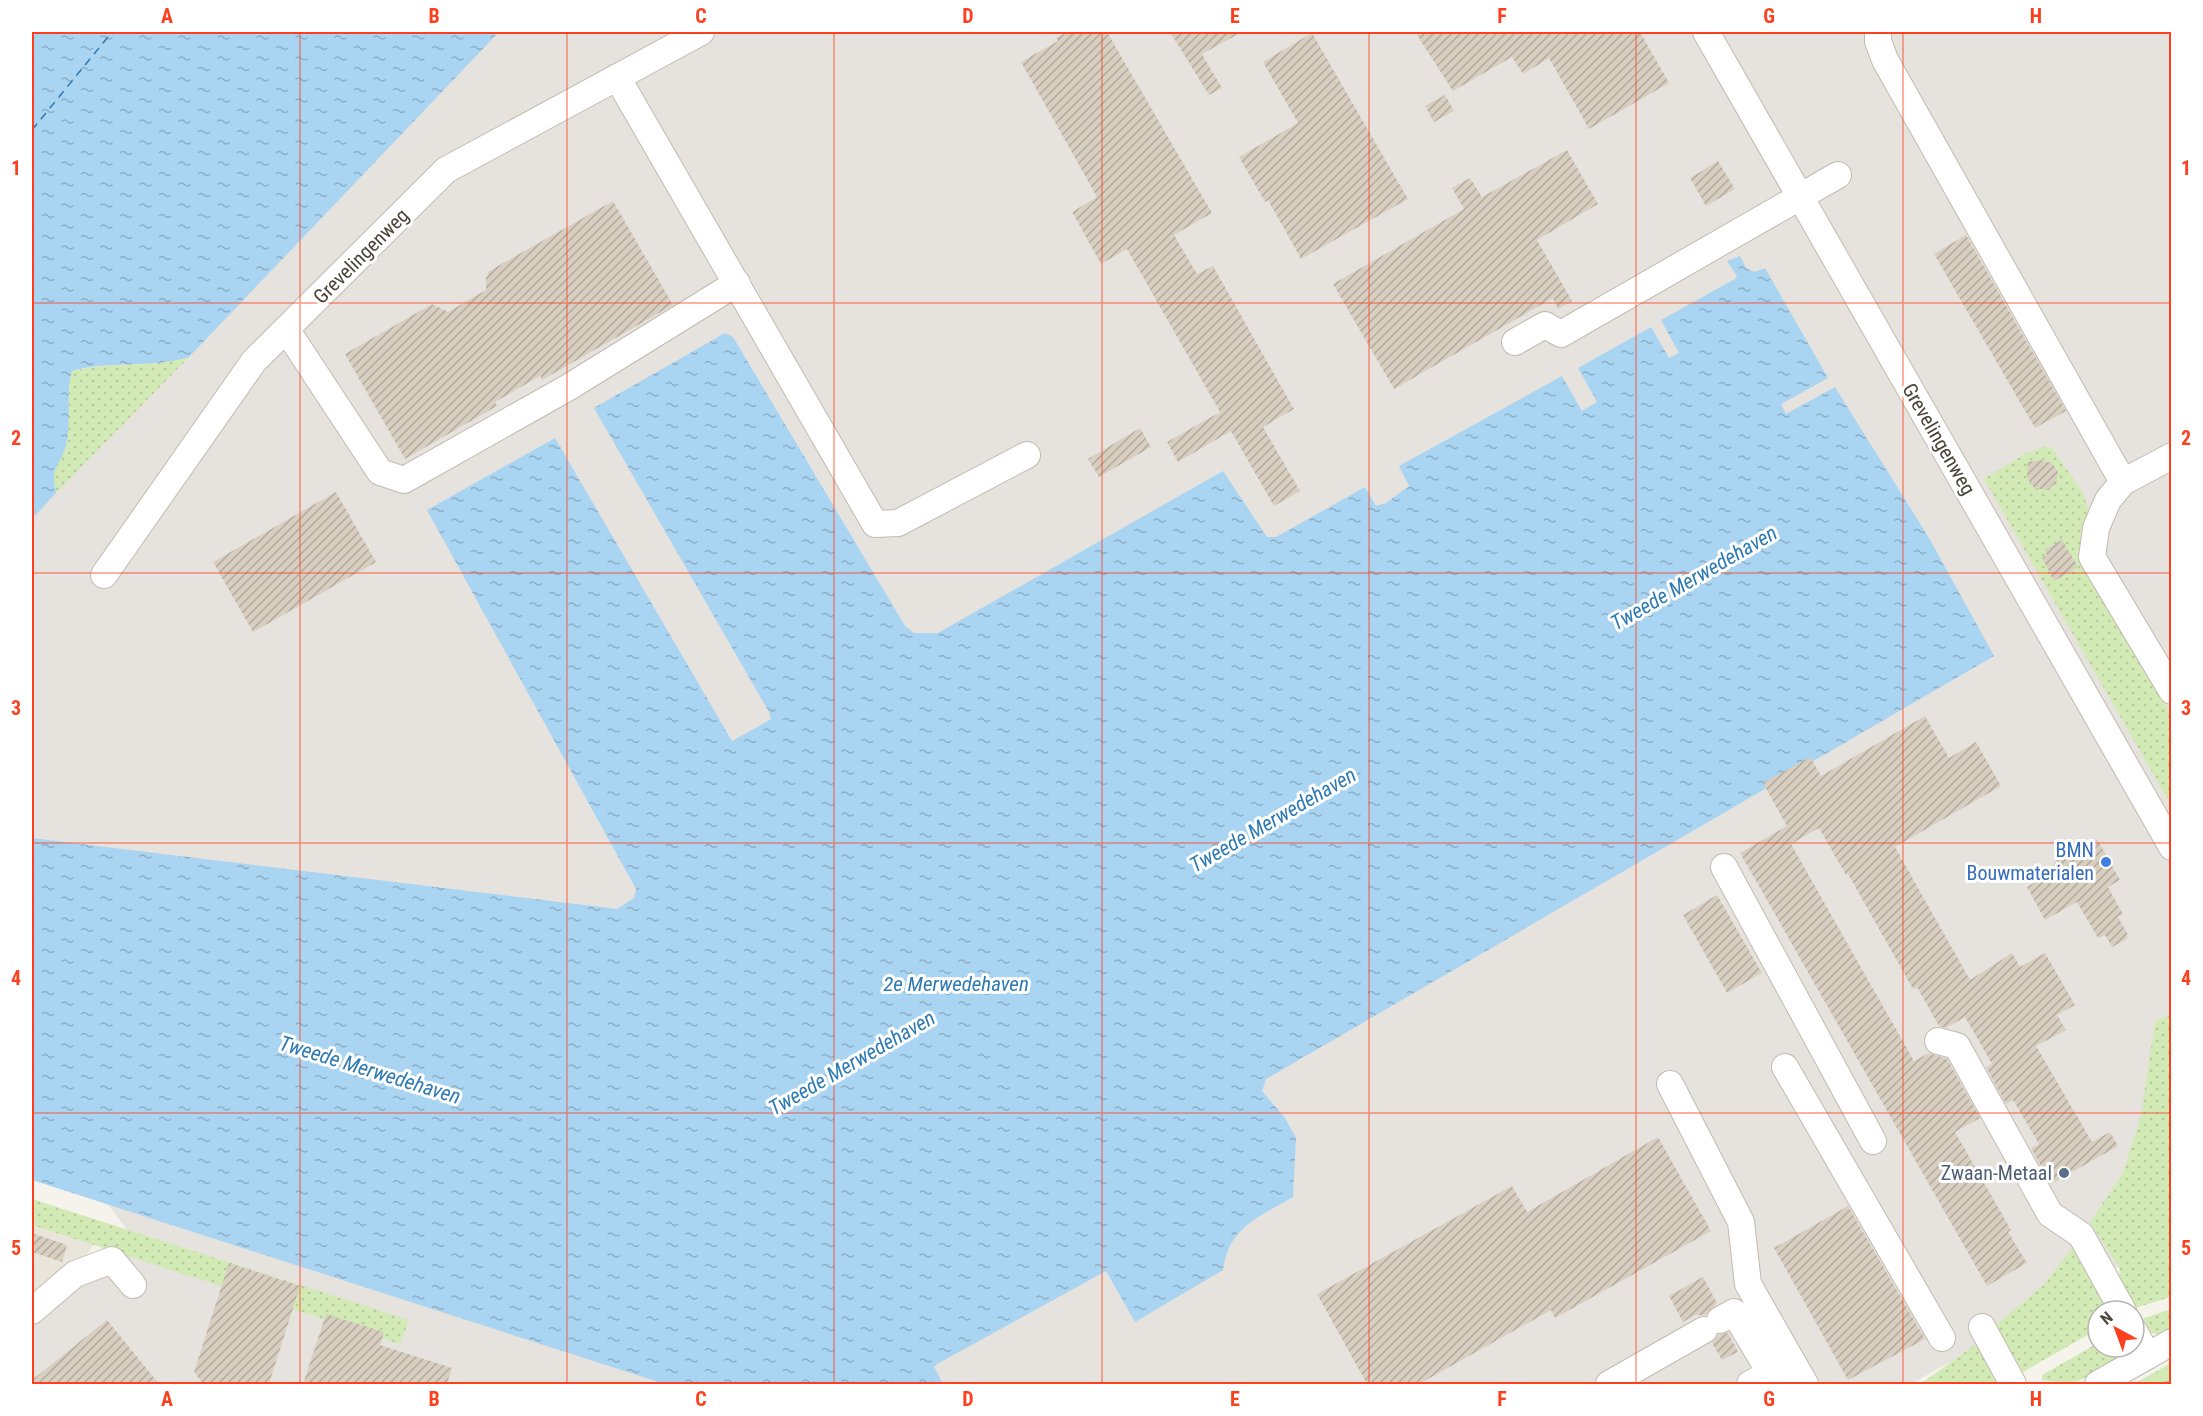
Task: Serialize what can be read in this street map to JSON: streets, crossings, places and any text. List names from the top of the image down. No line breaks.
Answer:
{"streets":{"street":["Grevelingenweg"]},"water":["Tweede Merwedehaven","2e Merwedehaven"],"places":["BMN Bouwmaterialen","Zwaan-Metaal"],"north":"top left","grid":{"columns":["A","B","C","D","E","F","G","H"],"rows":["1","2","3","4","5"]}}
